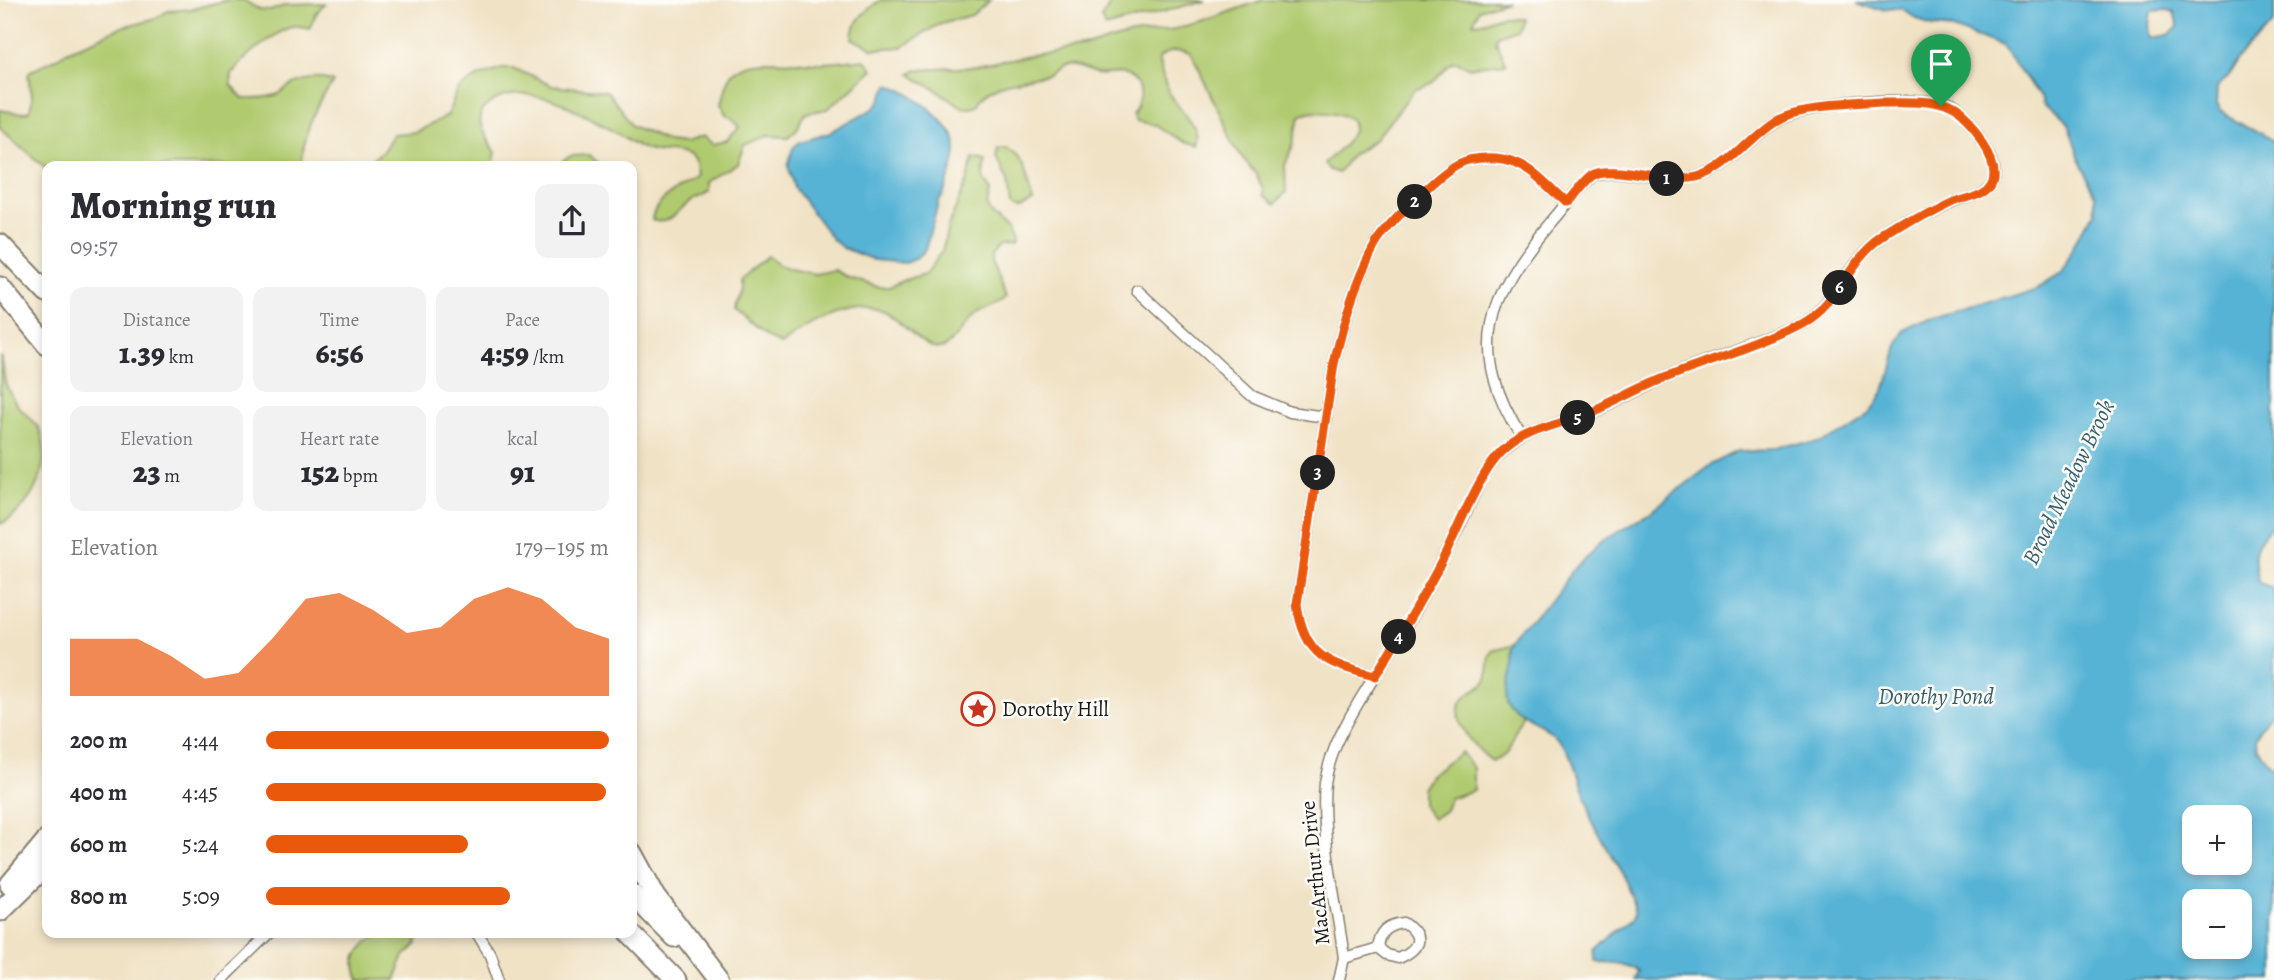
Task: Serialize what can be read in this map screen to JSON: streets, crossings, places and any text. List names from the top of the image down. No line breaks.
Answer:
{"streets":{"street":["MacArthur Drive"]},"water":["Broad Meadow Brook","Dorothy Pond"],"places":{"place":["Dorothy Hill"]},"page":{"pins":["1","2","6","5","3","4"],"heading":["Morning run","09:57"],"stats":[["Distance","1.39 km"],["Time","6:56"],["Pace","4:59 /km"],["Elevation","23 m"],["Heart rate","152 bpm"],["kcal","91"]],"chart":["Elevation","179–195 m"],"list":[{"name":"200 m","note":"4:44"},{"name":"400 m","note":"4:45"},{"name":"600 m","note":"5:24"},{"name":"800 m","note":"5:09"}],"map_buttons":["+","−"]}}
